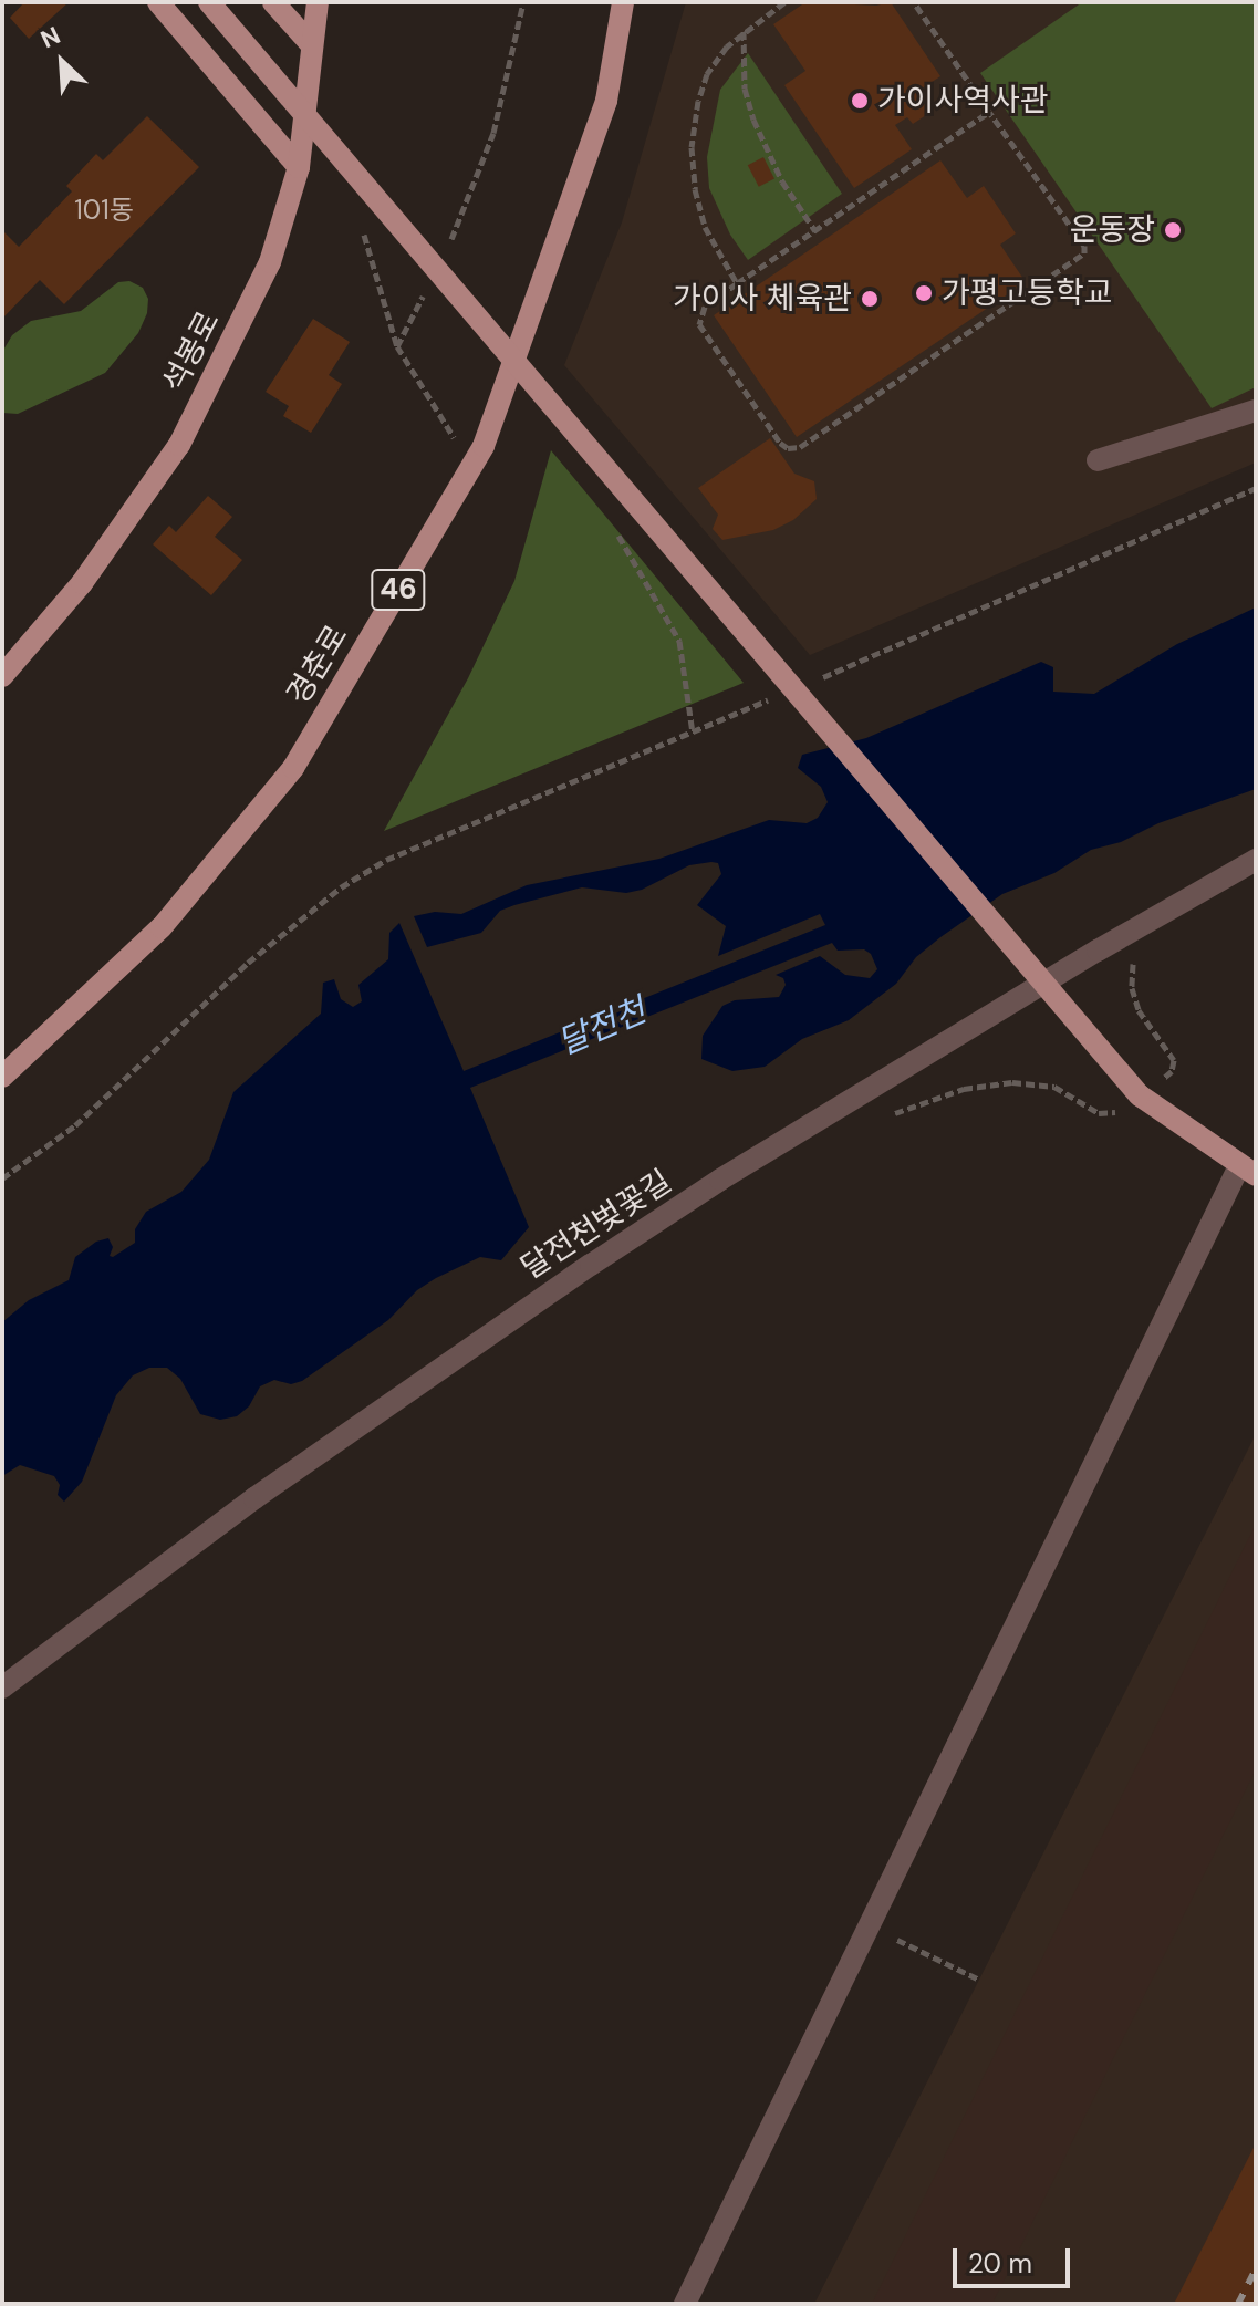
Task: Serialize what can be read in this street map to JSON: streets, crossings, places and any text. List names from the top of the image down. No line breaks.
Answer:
{"streets":{"main road":["석봉로","46","경춘로"],"street":["달전천벚꽃길"]},"water":["달전천"],"places":["가이사역사관","운동장","가평고등학교","가이사 체육관"],"house_numbers":["101동"],"scale_bar":"20 m","north":"top left"}
